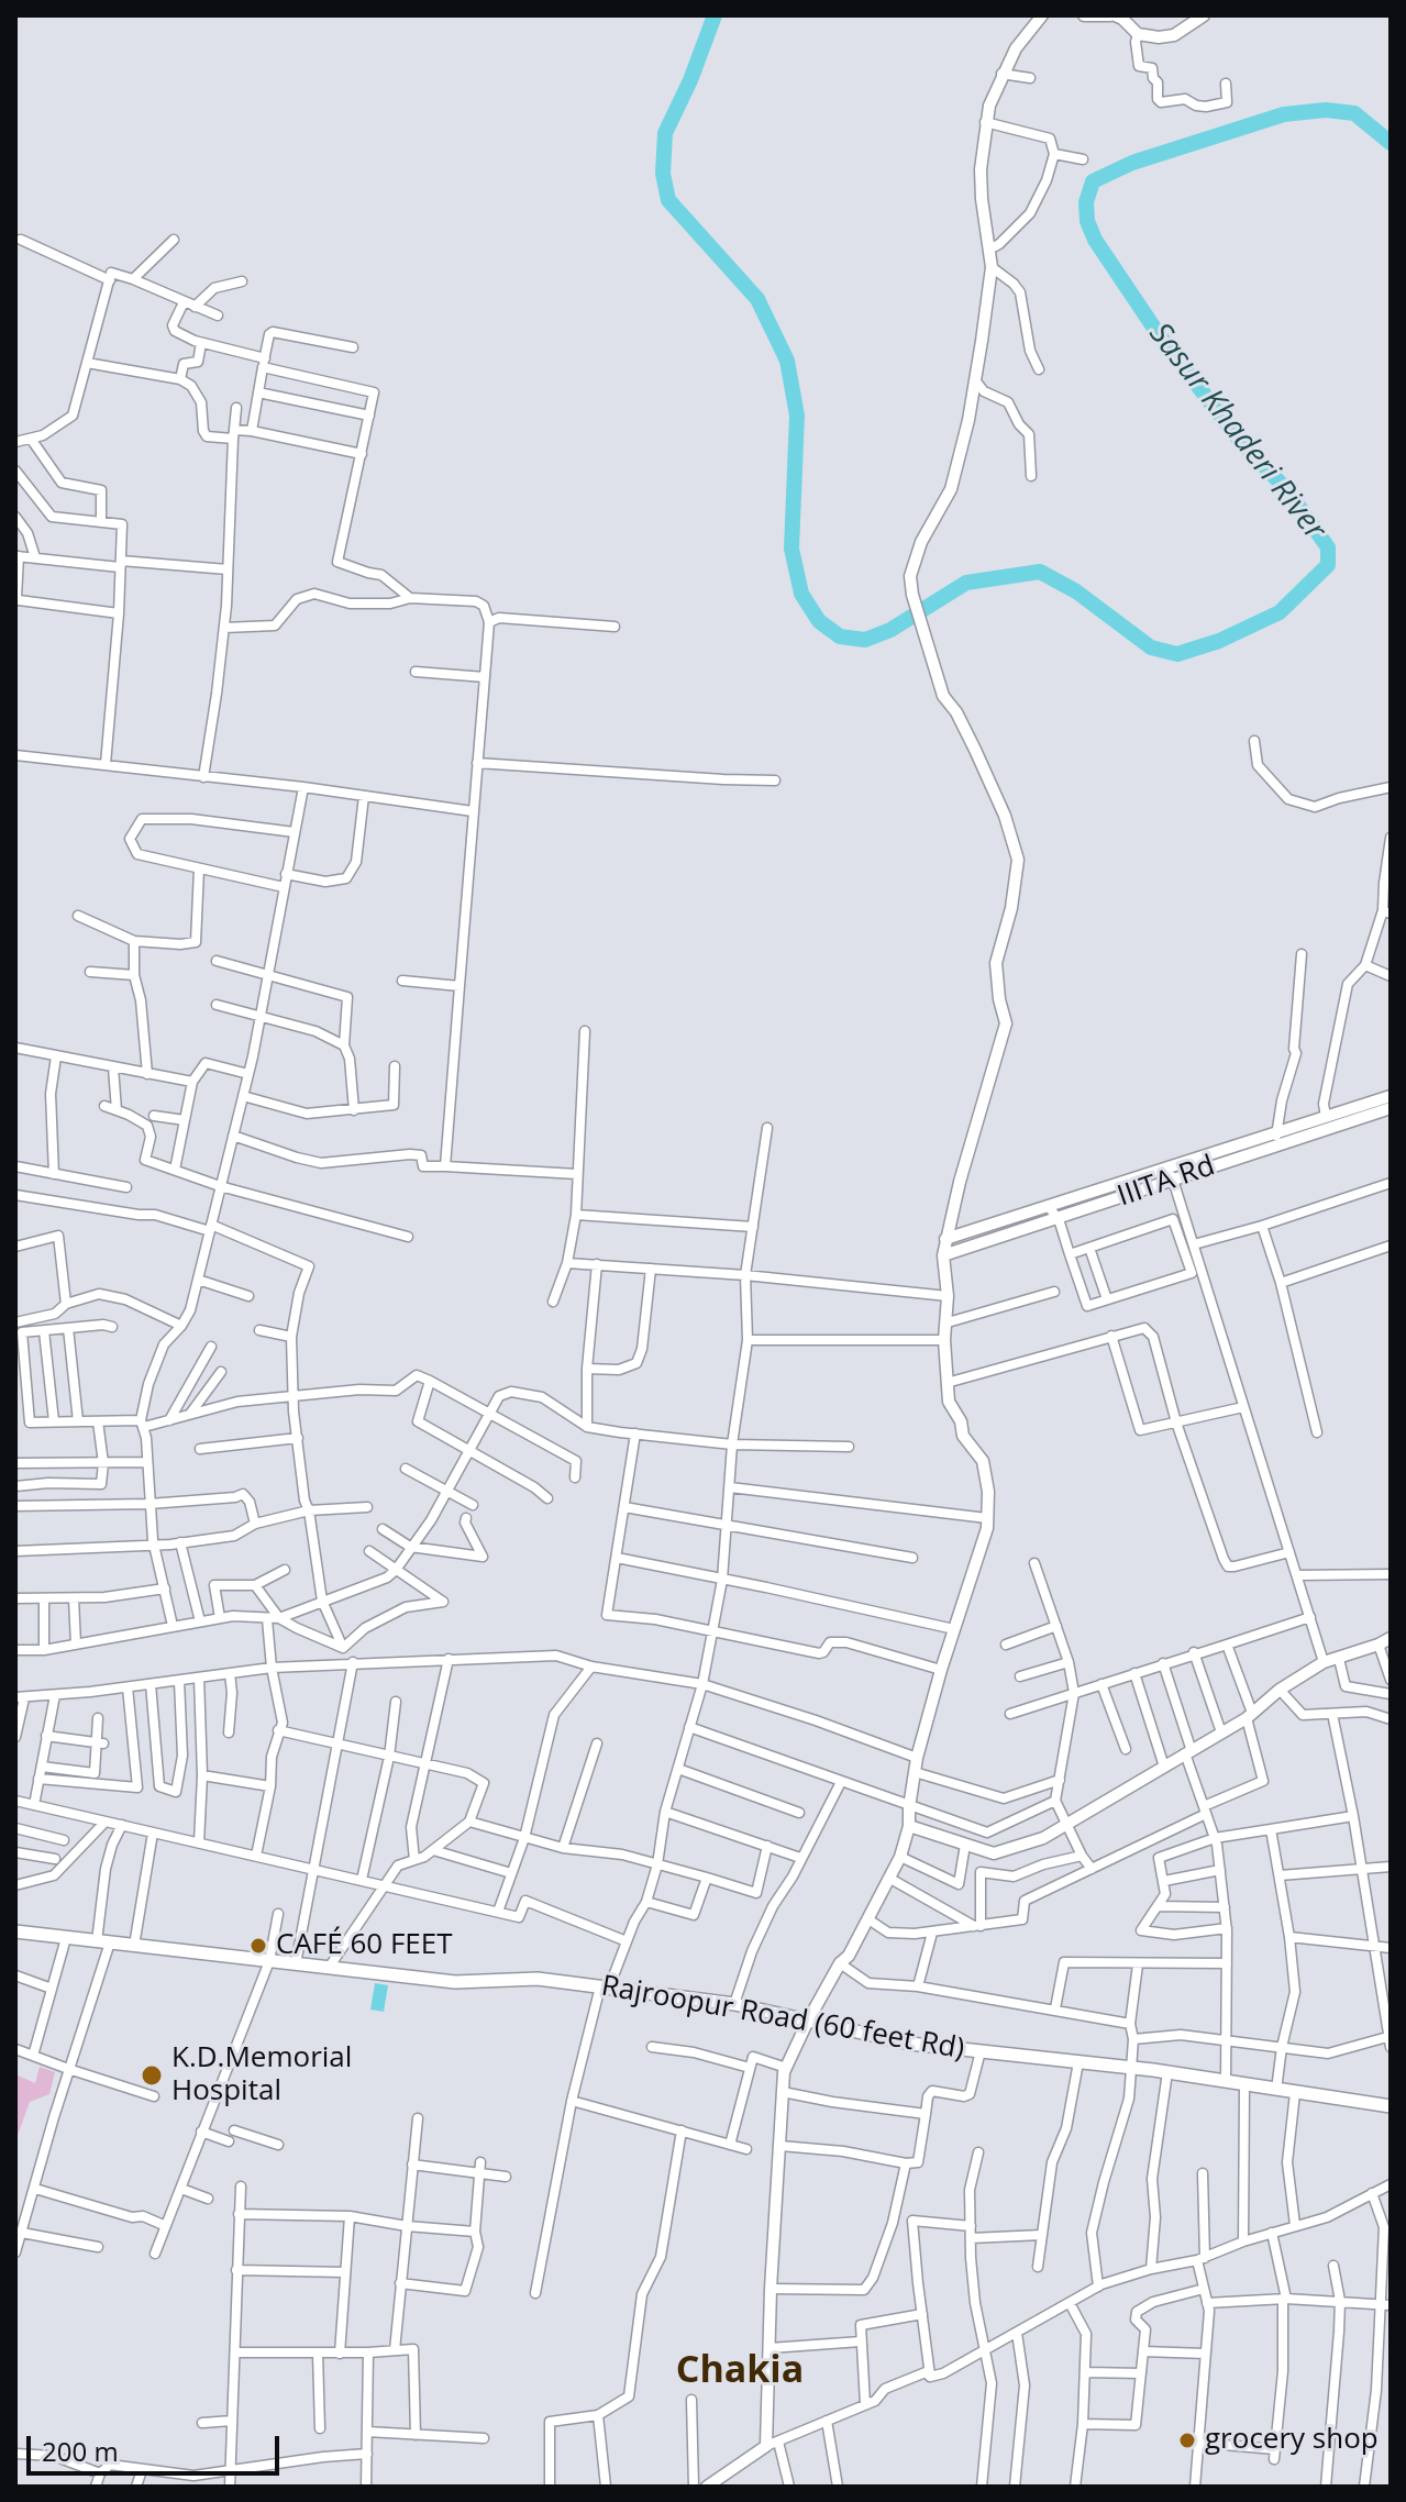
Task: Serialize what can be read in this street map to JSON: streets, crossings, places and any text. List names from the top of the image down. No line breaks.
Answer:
{"streets":{"main road":["Rajroopur Road (60 feet Rd)"],"street":["IIITA Rd"]},"districts":["Chakia"],"water":["Sasur Khaderi River"],"places":["CAFÉ 60 FEET","K.D.Memorial Hospital","grocery shop"],"scale_bar":"200 m"}
